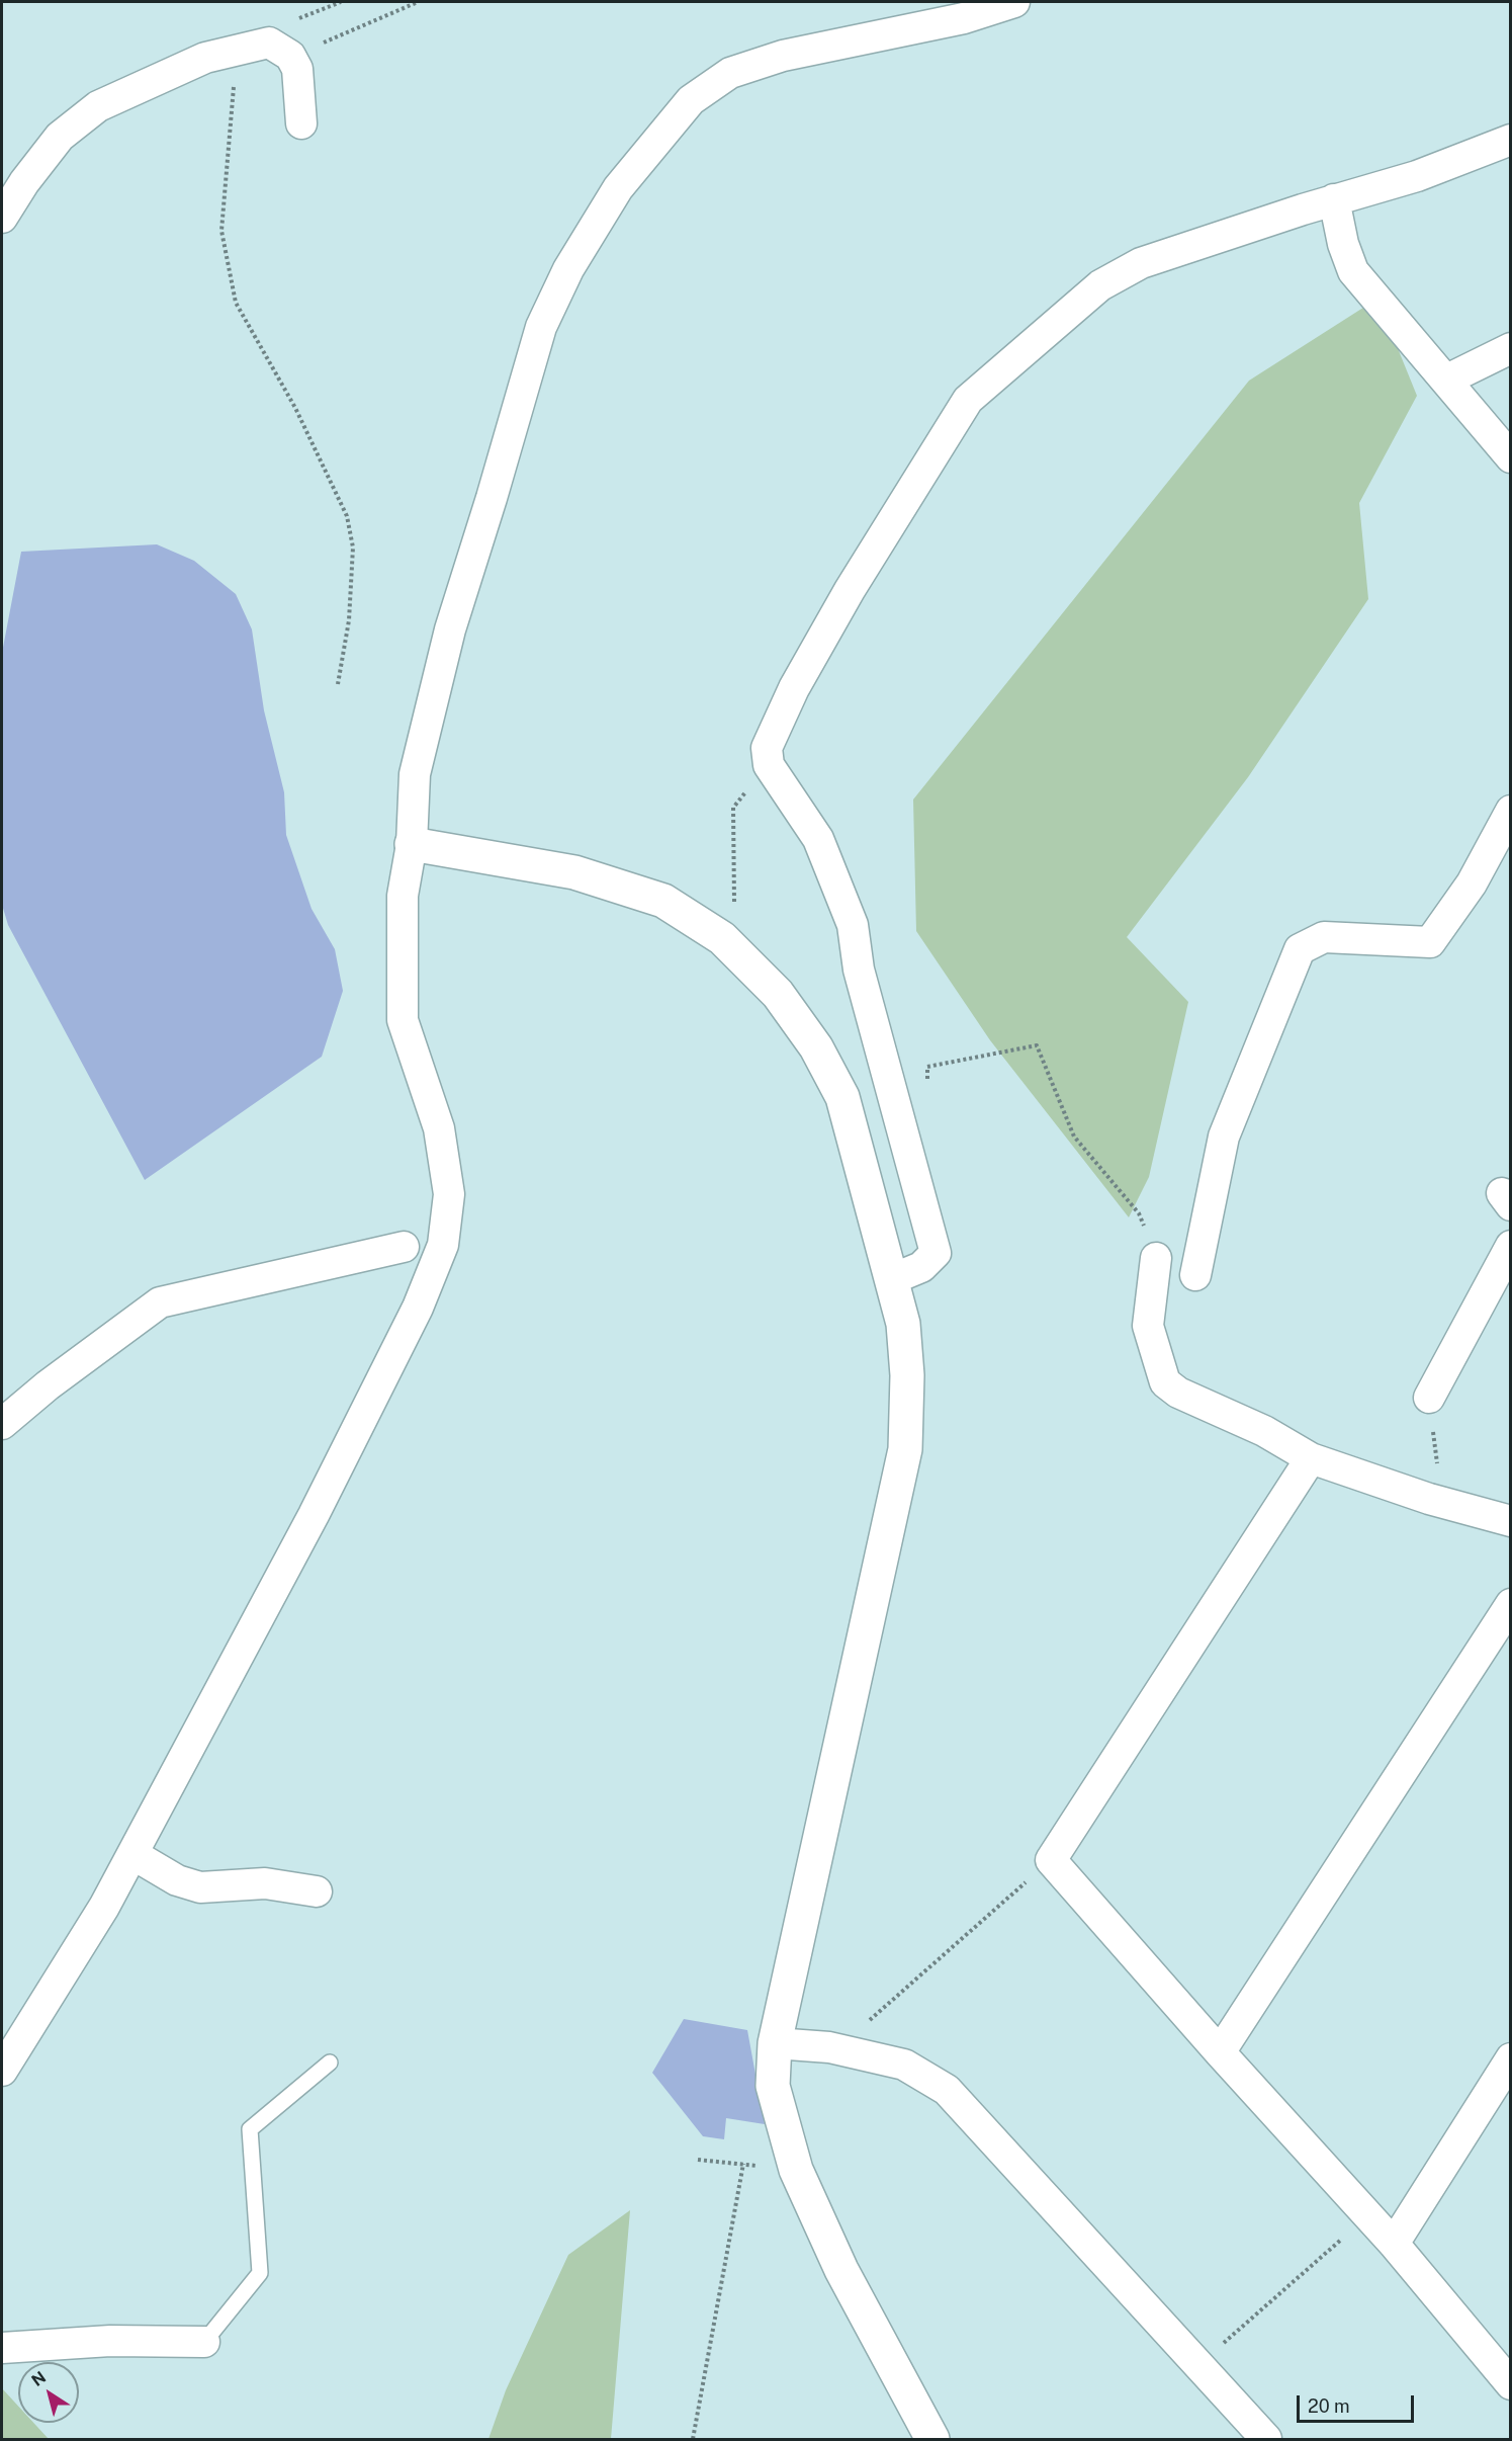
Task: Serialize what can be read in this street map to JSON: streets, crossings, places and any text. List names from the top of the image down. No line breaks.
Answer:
{"scale_bar":"20 m","north":"top left"}
